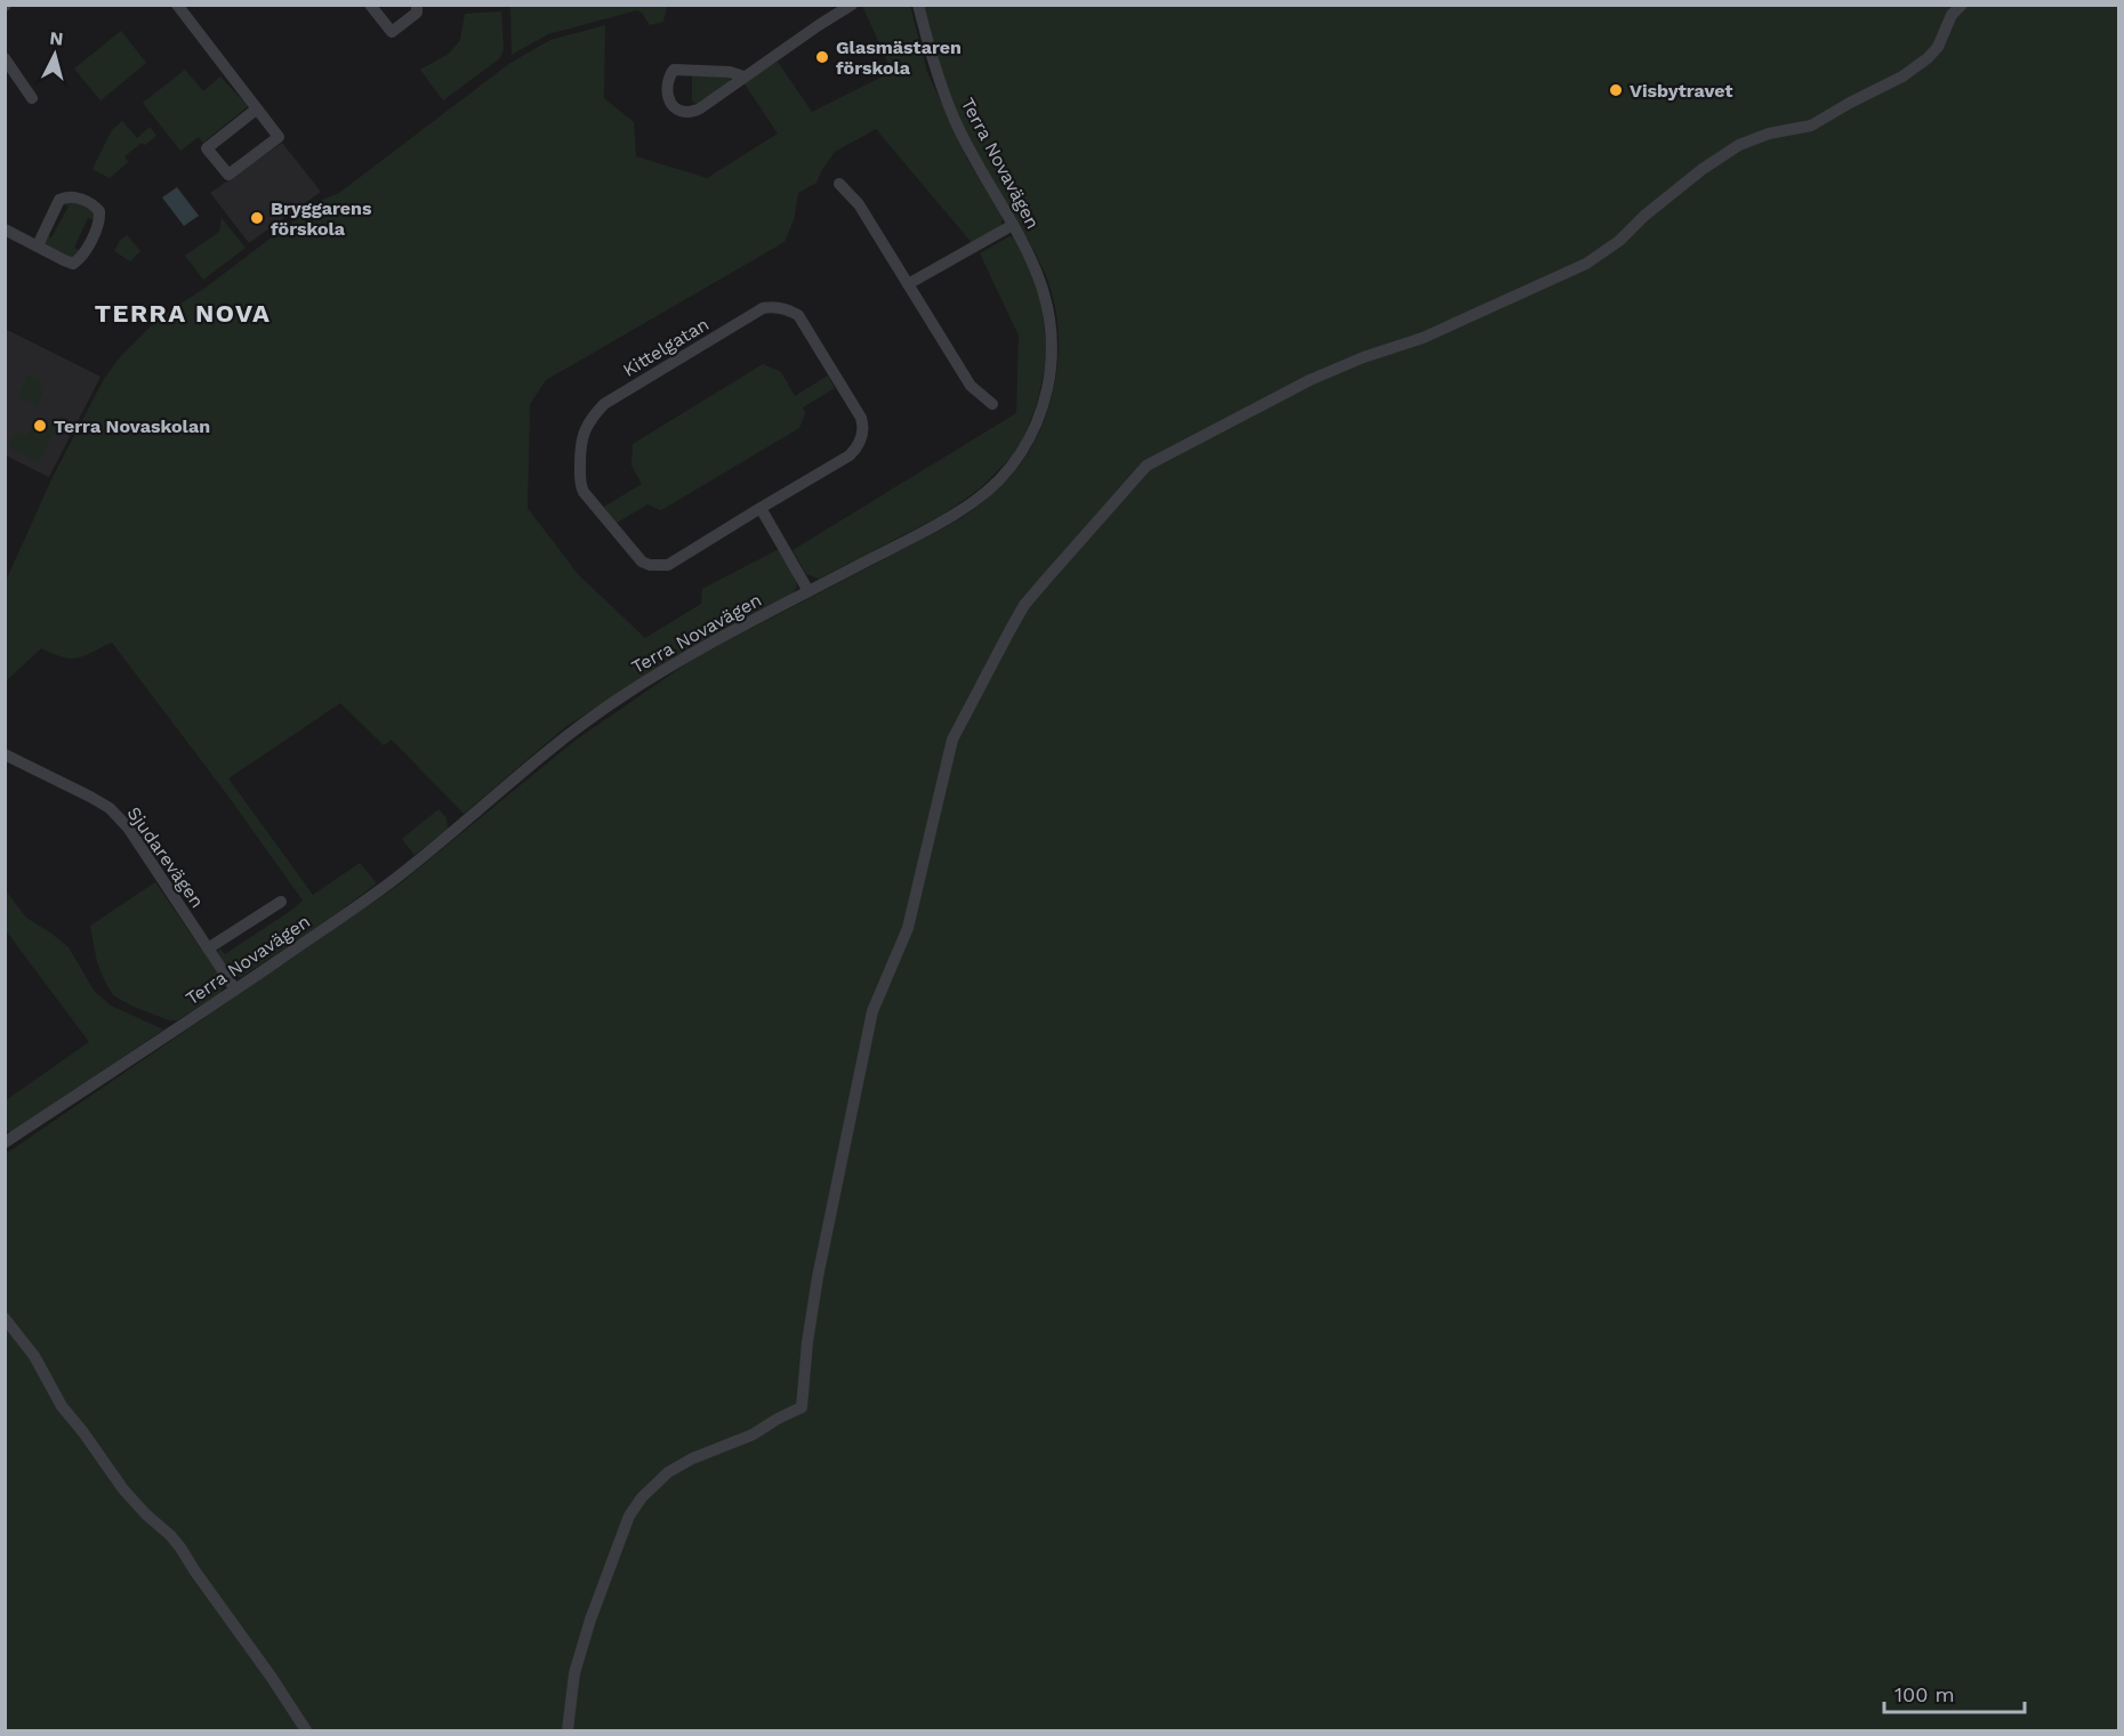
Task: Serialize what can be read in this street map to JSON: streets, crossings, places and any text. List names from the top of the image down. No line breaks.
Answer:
{"streets":{"street":["Terra Novavägen","Kittelgatan","Sjudarevägen"]},"crossings":[["Terra Novavägen","Sjudarevägen"]],"districts":["TERRA NOVA"],"places":["Glasmästaren förskola","Visbytravet","Bryggarens förskola","Terra Novaskolan"],"scale_bar":"100 m","north":"top"}
